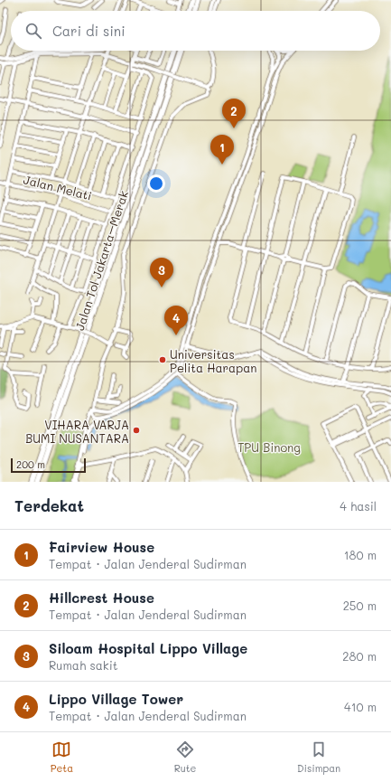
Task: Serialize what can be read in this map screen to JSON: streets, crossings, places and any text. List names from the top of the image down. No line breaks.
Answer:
{"streets":{"highway":["Jalan Tol Jakarta–Merak"],"street":["Jalan Melati"]},"parks":["TPU Binong"],"places":["Universitas Pelita Harapan","VIHARA VARJA BUMI NUSANTARA"],"scale_bar":"200 m","page":{"search":"Cari di sini","pins":["2","1","3","4"],"scale":"200 m","heading":["Terdekat","4 hasil"],"list":[{"mark":"1","name":"Fairview House","note":"Tempat · Jalan Jenderal Sudirman","value":"180 m"},{"mark":"2","name":"Hillcrest House","note":"Tempat · Jalan Jenderal Sudirman","value":"250 m"},{"mark":"3","name":"Siloam Hospital Lippo Village","note":"Rumah sakit","value":"280 m"},{"mark":"4","name":"Lippo Village Tower","note":"Tempat · Jalan Jenderal Sudirman","value":"410 m"}],"nav":["Peta","Rute","Disimpan"]}}
